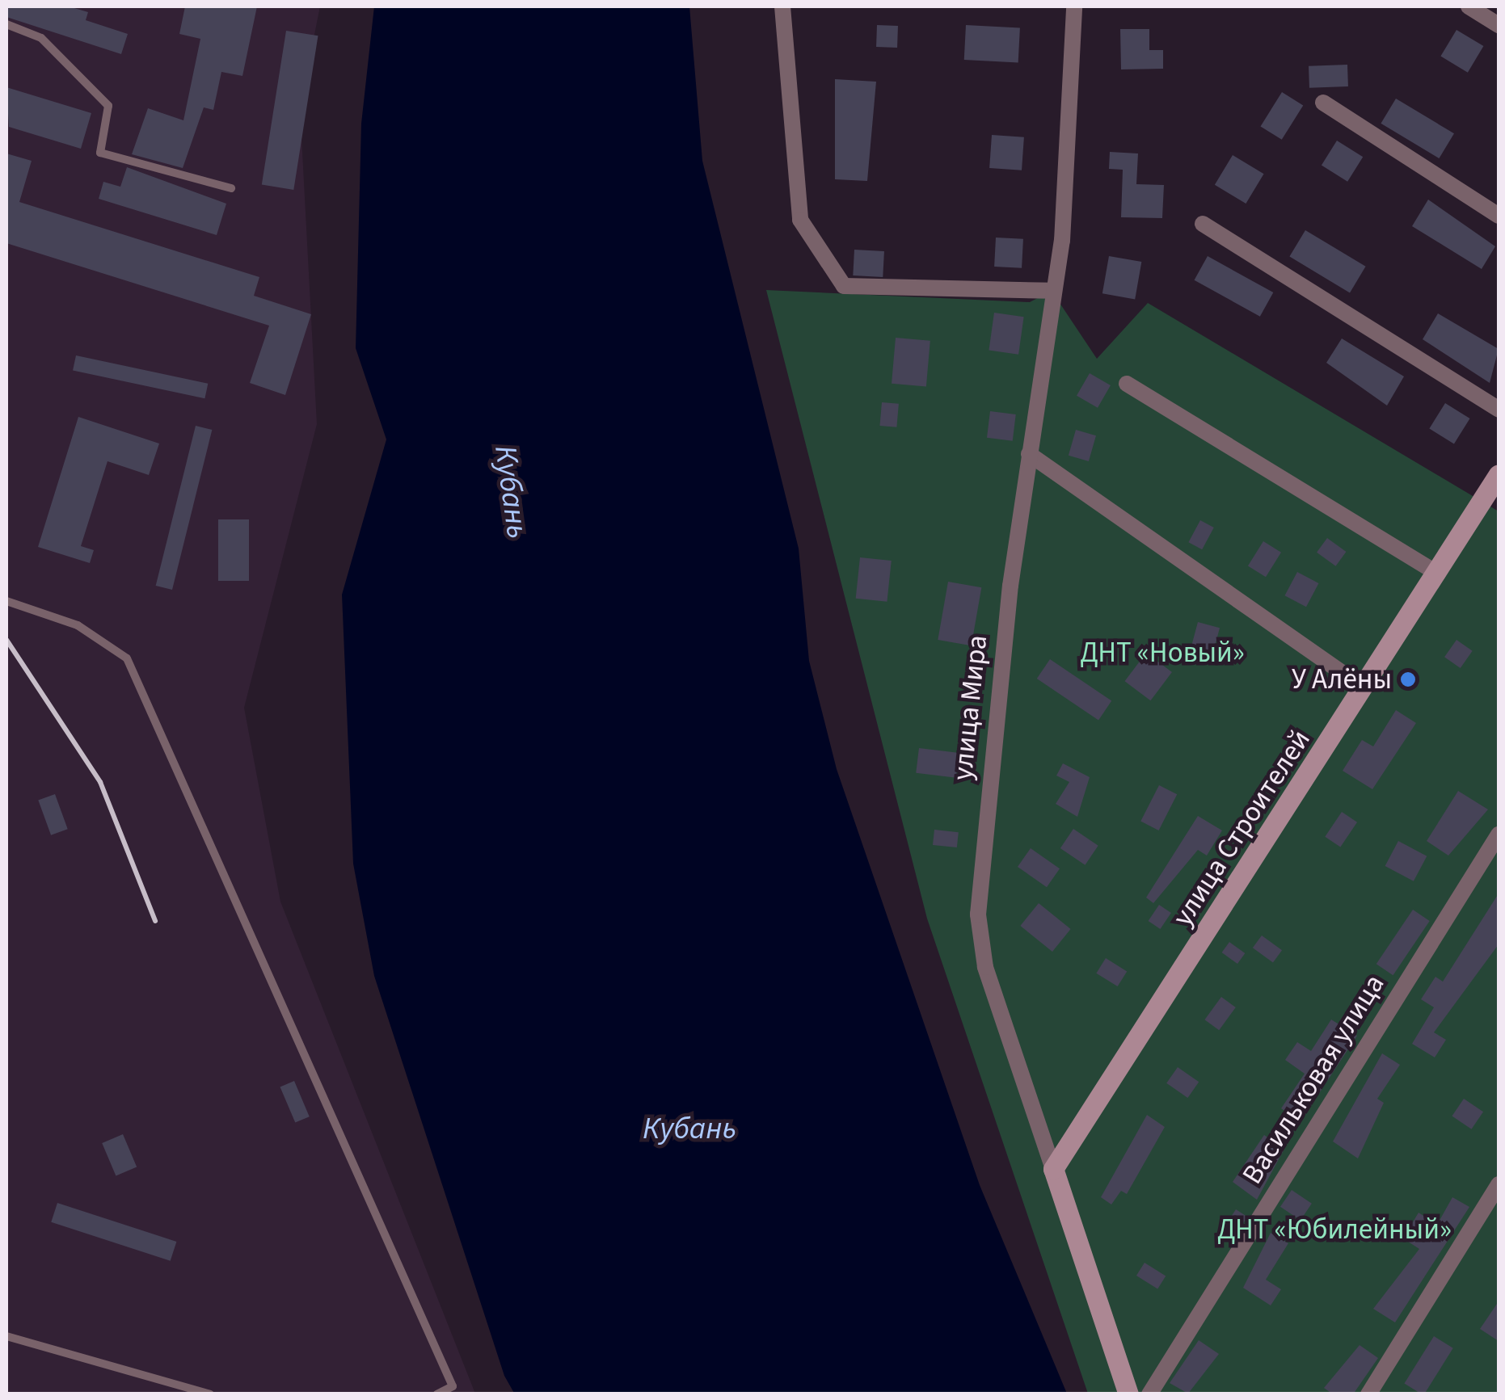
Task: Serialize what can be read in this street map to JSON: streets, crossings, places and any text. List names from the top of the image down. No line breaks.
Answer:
{"streets":{"street":["улица Мира","улица Строителей","Васильковая улица"]},"crossings":[["улица Мира","улица Строителей"]],"water":["Кубань"],"parks":["ДНТ «Новый»","ДНТ «Юбилейный»"],"places":["У Алёны"]}
